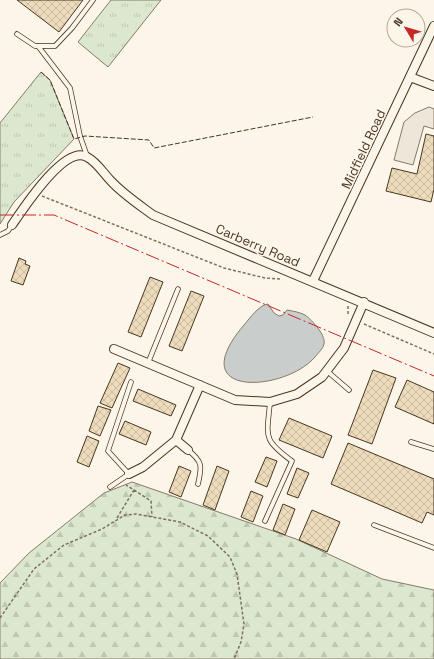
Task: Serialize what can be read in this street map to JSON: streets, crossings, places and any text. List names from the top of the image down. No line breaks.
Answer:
{"streets":{"street":["Midfield Road","Carberry Road"]},"crossings":[["Midfield Road","Carberry Road"]],"north":"top left"}
